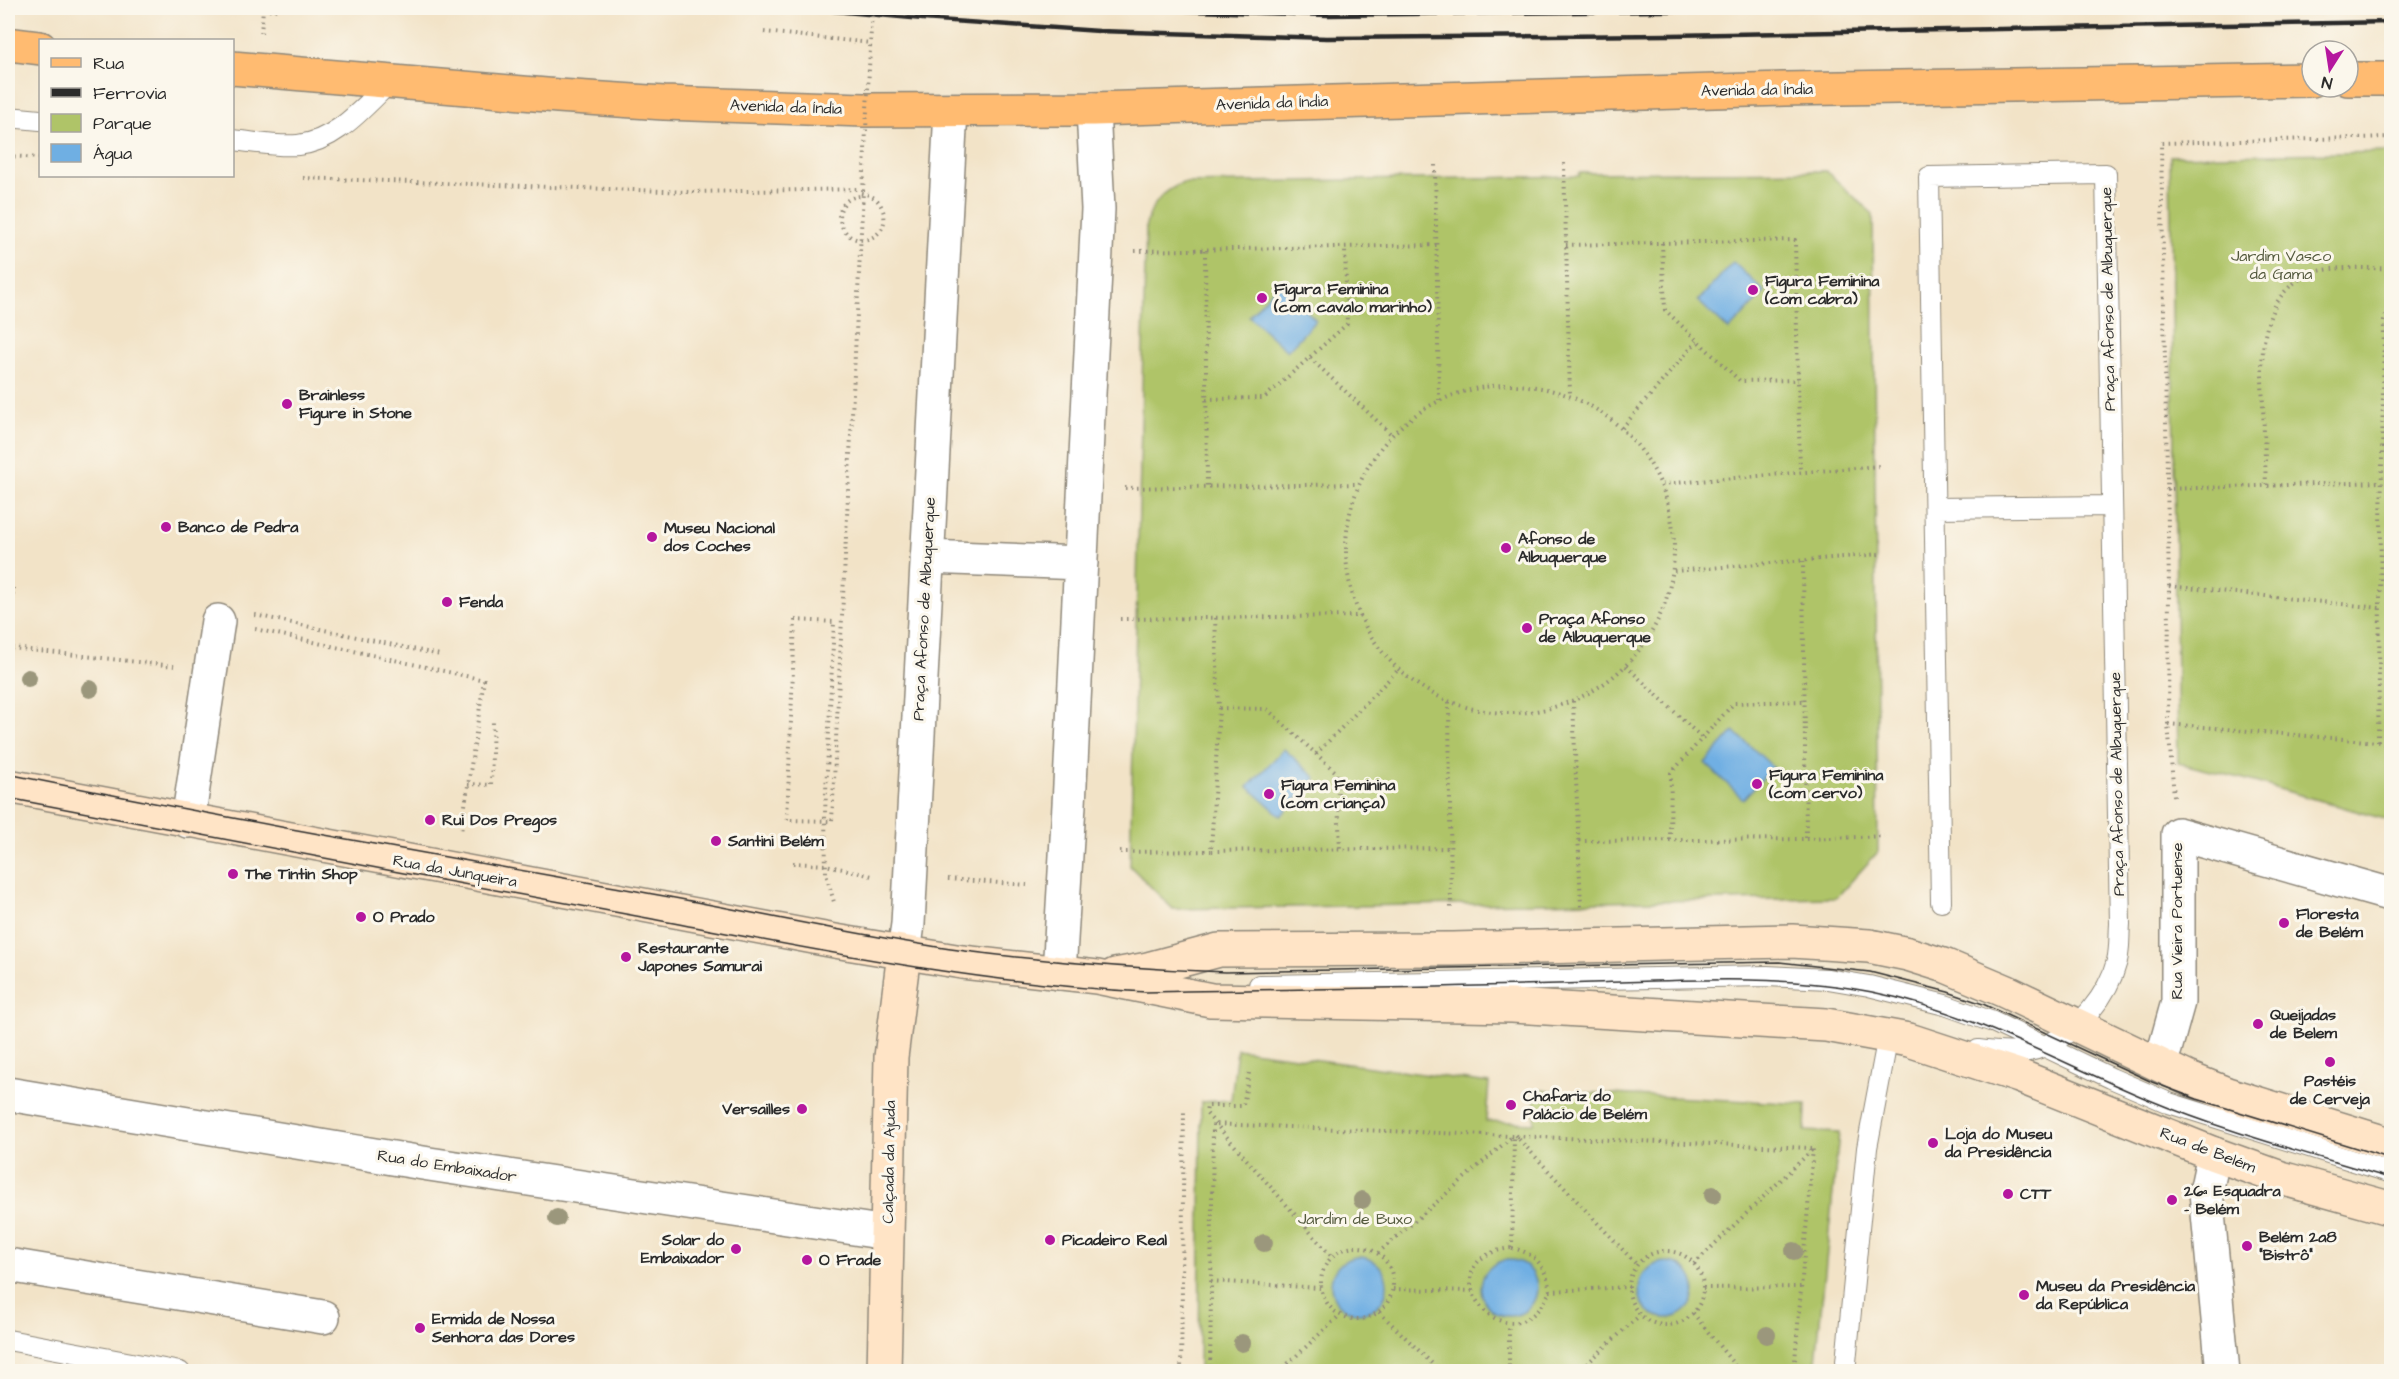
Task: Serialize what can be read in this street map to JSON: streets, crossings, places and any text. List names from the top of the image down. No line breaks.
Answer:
{"streets":{"main road":["Avenida da Índia","Praça Afonso de Albuquerque","Rua da Junqueira","Rua de Belém","Calçada da Ajuda"],"street":["Rua Vieira Portuense","Rua do Embaixador"]},"crossings":[["Avenida da Índia","Praça Afonso de Albuquerque"],["Praça Afonso de Albuquerque","Rua da Junqueira"],["Praça Afonso de Albuquerque","Rua Vieira Portuense"],["Praça Afonso de Albuquerque","Rua de Belém"],["Praça Afonso de Albuquerque","Calçada da Ajuda"],["Rua da Junqueira","Calçada da Ajuda"],["Calçada da Ajuda","Rua do Embaixador"]],"parks":["Jardim Vasco da Gama","Jardim de Buxo"],"places":["Figura Feminina (com cabra)","Figura Feminina (com cavalo marinho)","Brainless Figure in Stone","Banco de Pedra","Museu Nacional dos Coches","Afonso de Albuquerque","Fenda","Praça Afonso de Albuquerque","Figura Feminina (com cervo)","Figura Feminina (com criança)","Rui Dos Pregos","Santini Belém","The Tintin Shop","O Prado","Floresta de Belém","Restaurante Japones Samurai","Queijadas de Belem","Pastéis de Cerveja","Chafariz do Palácio de Belém","Versailles","Loja do Museu da Presidência","CTT","26ª Esquadra - Belém","Picadeiro Real","Belém 2a8 \"Bistrô\"","Solar do Embaixador","O Frade","Museu da Presidência da República","Ermida de Nossa Senhora das Dores"],"legend":["Rua","Ferrovia","Parque","Água"],"north":"bottom"}
